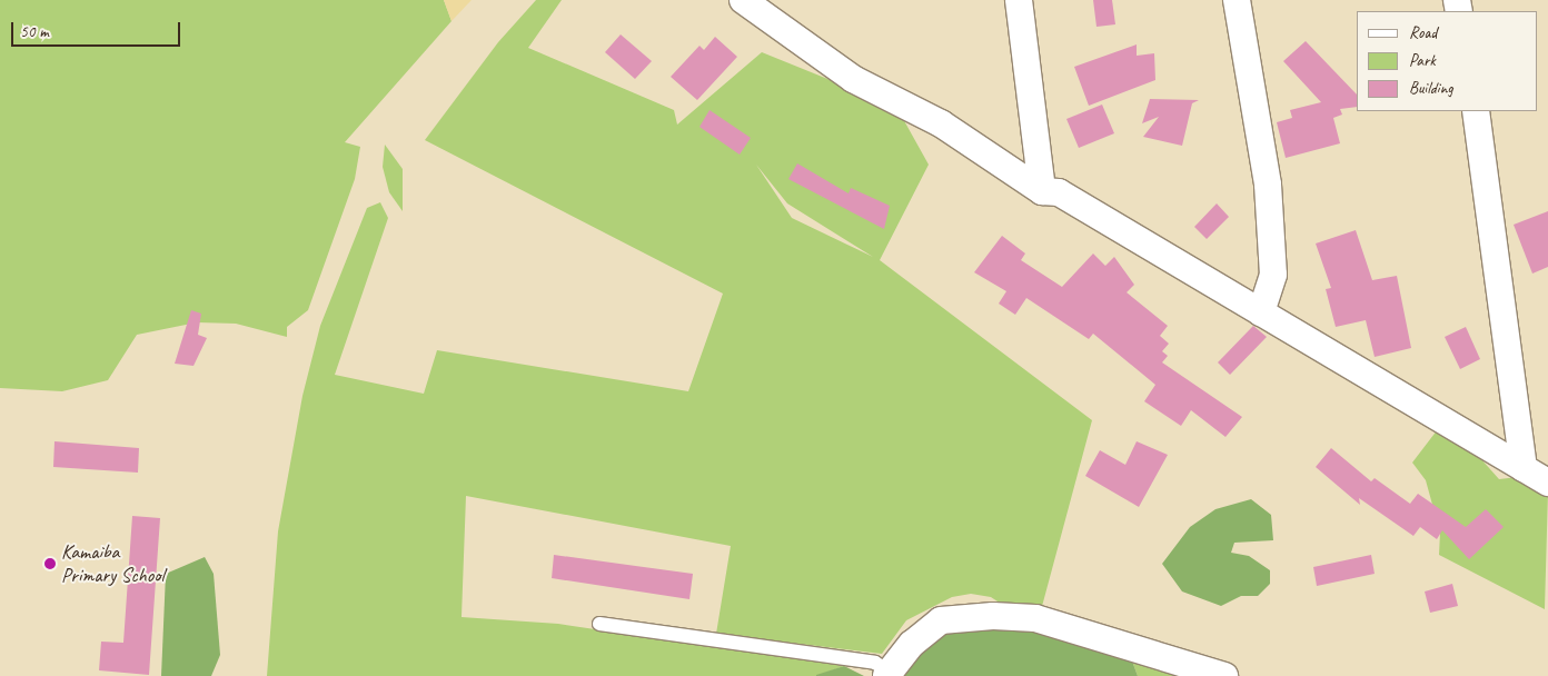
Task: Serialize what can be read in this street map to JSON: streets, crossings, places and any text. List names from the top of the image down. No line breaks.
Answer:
{"places":["Kamaiba Primary School"],"legend":["Road","Park","Building"],"scale_bar":"50 m"}
